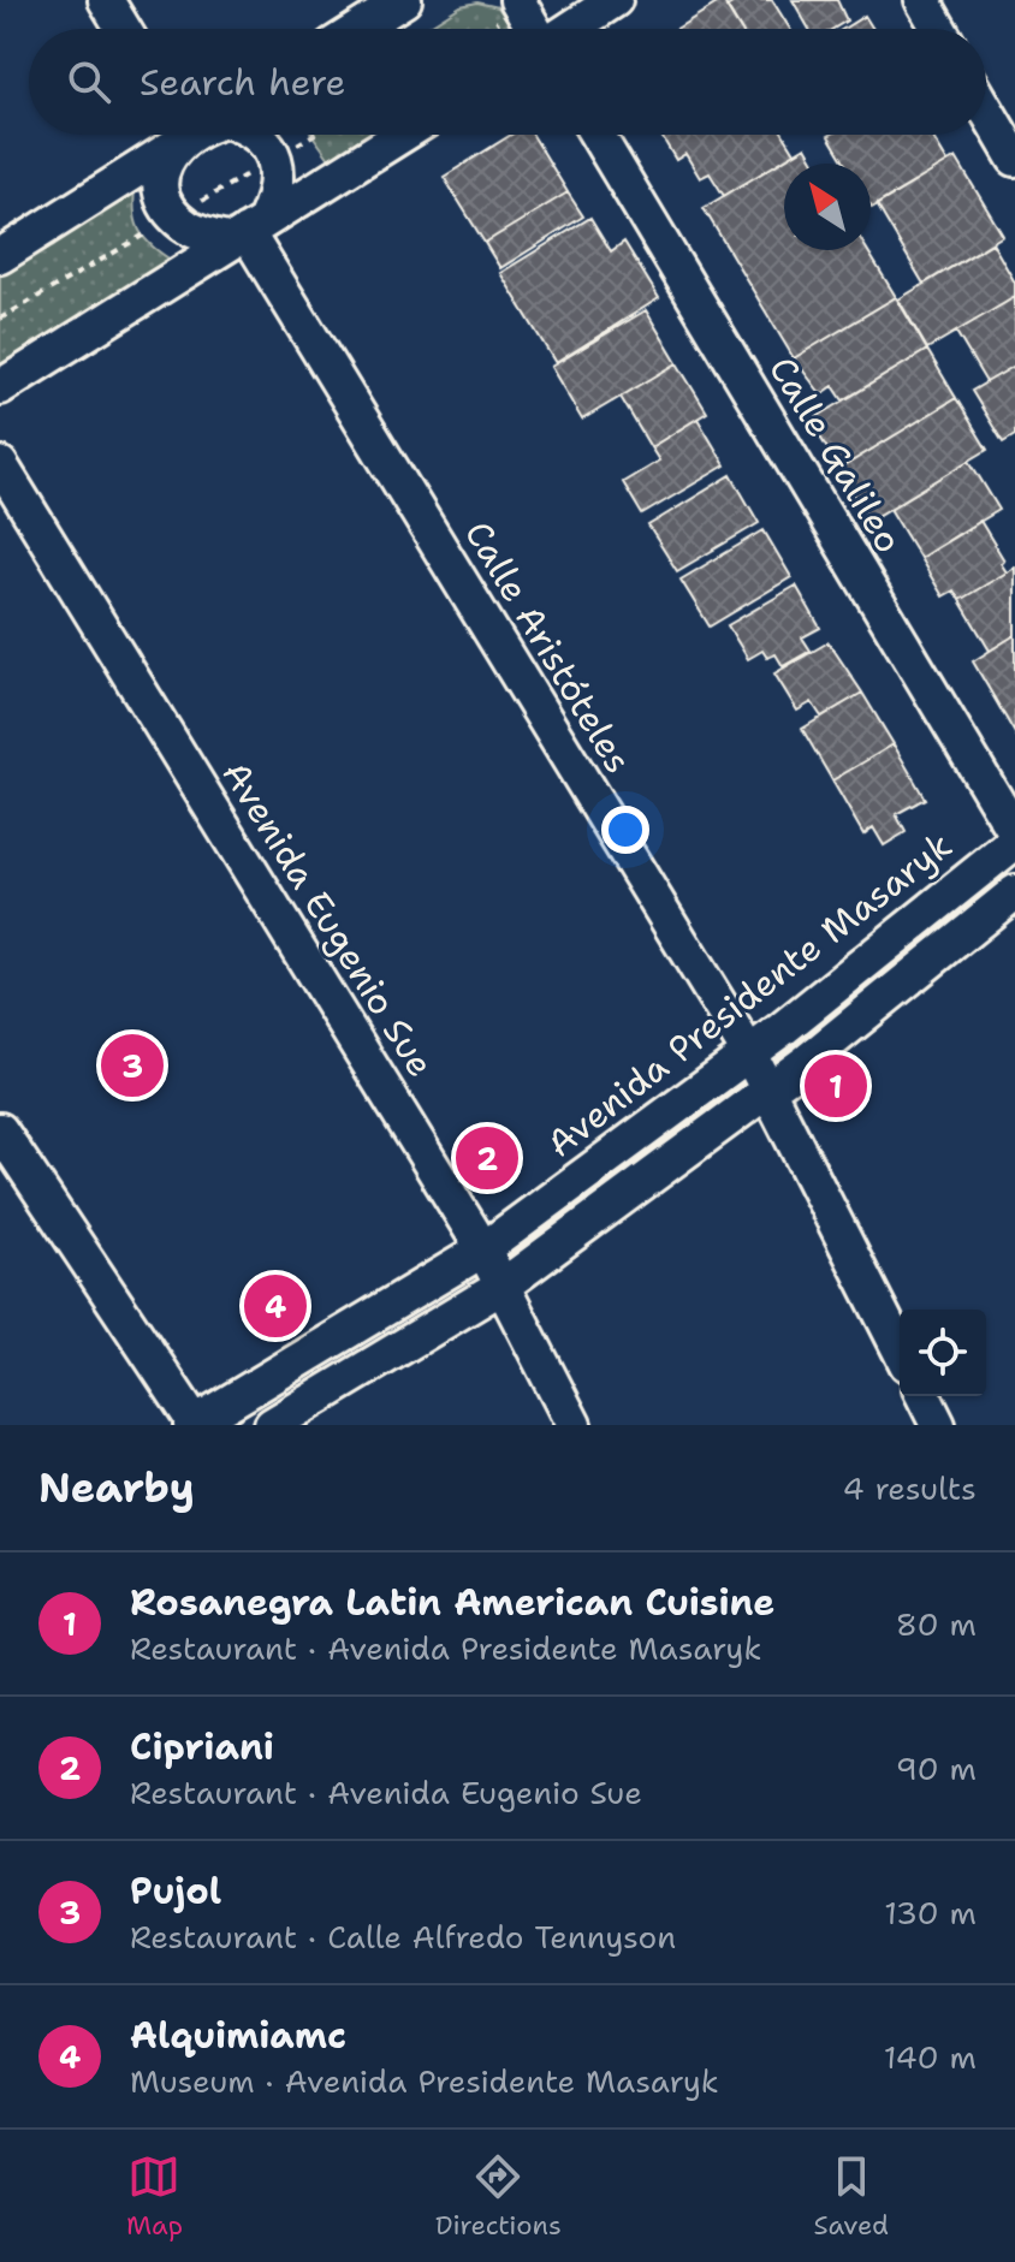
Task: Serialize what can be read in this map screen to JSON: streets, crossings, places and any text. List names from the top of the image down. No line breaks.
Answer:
{"streets":{"street":["Calle Galileo","Calle Aristóteles","Avenida Eugenio Sue","Avenida Presidente Masaryk"]},"crossings":[["Calle Aristóteles","Avenida Presidente Masaryk"],["Avenida Eugenio Sue","Avenida Presidente Masaryk"]],"north":"top left","page":{"search":"Search here","pins":["3","1","2","4"],"heading":["Nearby","4 results"],"list":[{"mark":"1","name":"Rosanegra Latin American Cuisine","note":"Restaurant · Avenida Presidente Masaryk","value":"80 m"},{"mark":"2","name":"Cipriani","note":"Restaurant · Avenida Eugenio Sue","value":"90 m"},{"mark":"3","name":"Pujol","note":"Restaurant · Calle Alfredo Tennyson","value":"130 m"},{"mark":"4","name":"Alquimiamc","note":"Museum · Avenida Presidente Masaryk","value":"140 m"}],"nav":["Map","Directions","Saved"]}}
